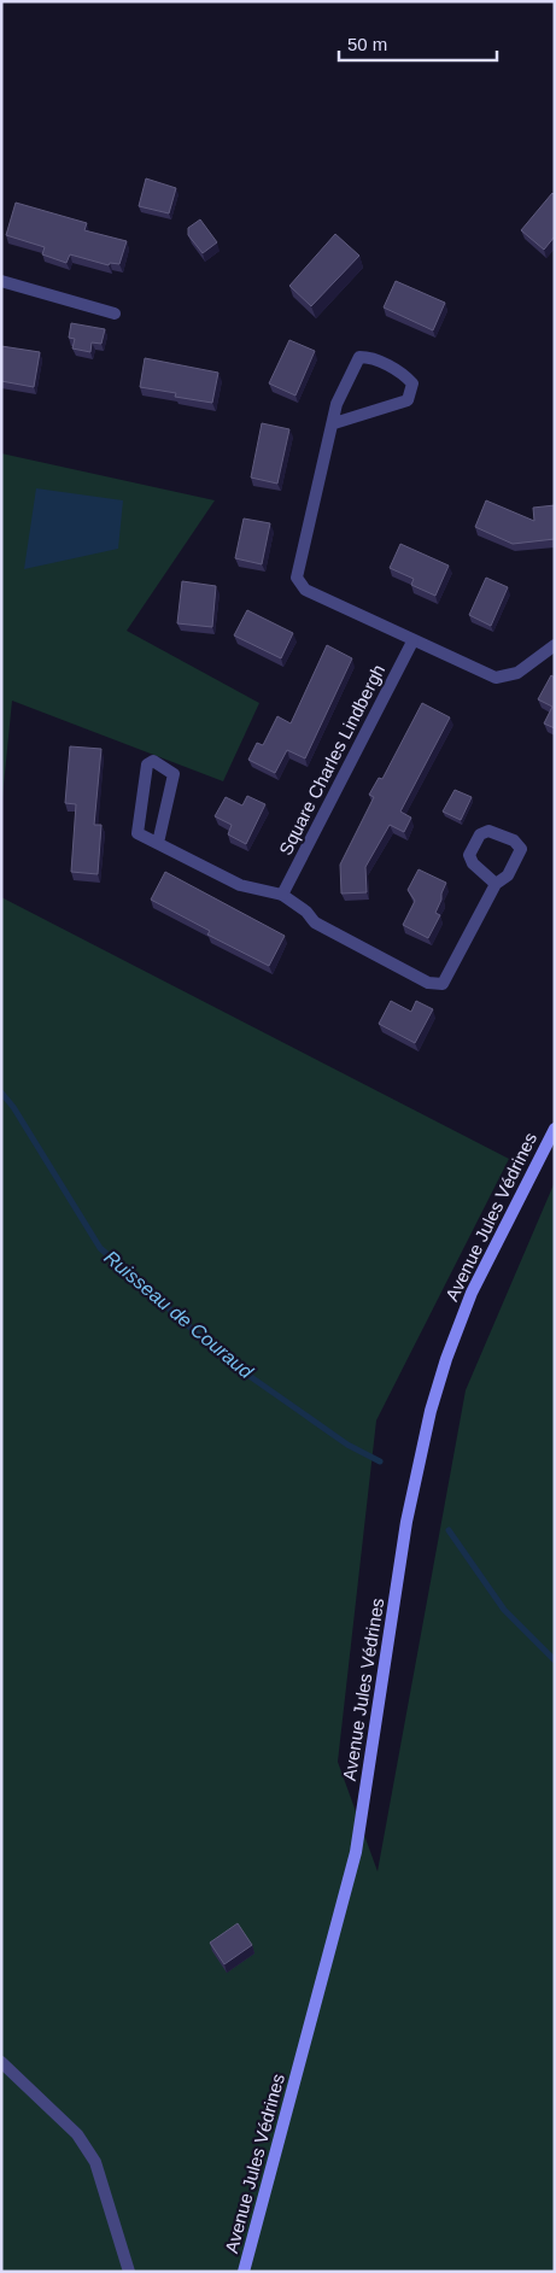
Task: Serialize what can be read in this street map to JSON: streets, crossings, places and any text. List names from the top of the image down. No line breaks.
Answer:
{"streets":{"main road":["Avenue Jules Védrines"],"street":["Square Charles Lindbergh"]},"water":["Ruisseau de Couraud"],"scale_bar":"50 m"}
